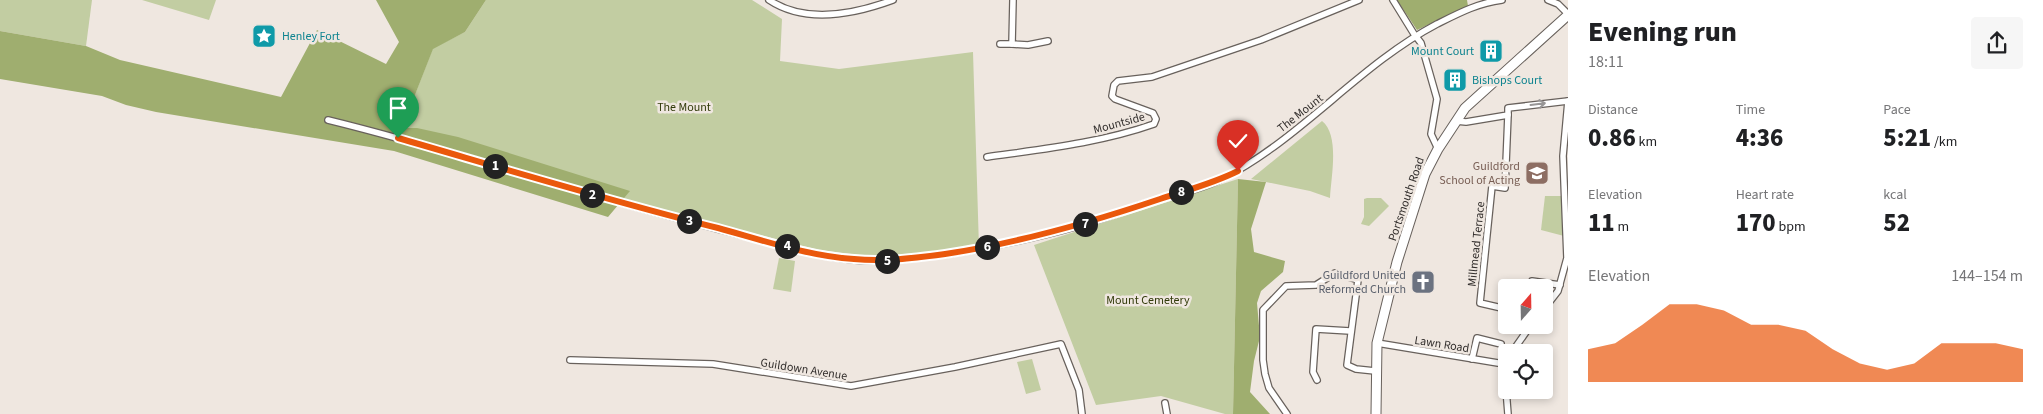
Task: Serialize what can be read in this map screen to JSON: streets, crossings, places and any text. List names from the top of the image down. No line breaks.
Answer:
{"streets":{"main road":["Portsmouth Road"],"street":["The Mount","Mountside","Millmead Terrace","Lawn Road","Guildown Avenue"]},"crossings":[["Portsmouth Road","Lawn Road"]],"parks":["The Mount","Mount Cemetery"],"places":{"place":["Henley Fort"],"building":["Mount Court","Bishops Court"],"school or university":["Guildford School of Acting"],"church":["Guildford United Reformed Church"]},"north":"top","page":{"heading":["Evening run","18:11"],"stats":[["Distance","0.86 km"],["Time","4:36"],["Pace","5:21 /km"],["Elevation","11 m"],["Heart rate","170 bpm"],["kcal","52"]],"pins":["1","8","2","3","7","4","6","5"],"chart":["Elevation","144–154 m"]}}
